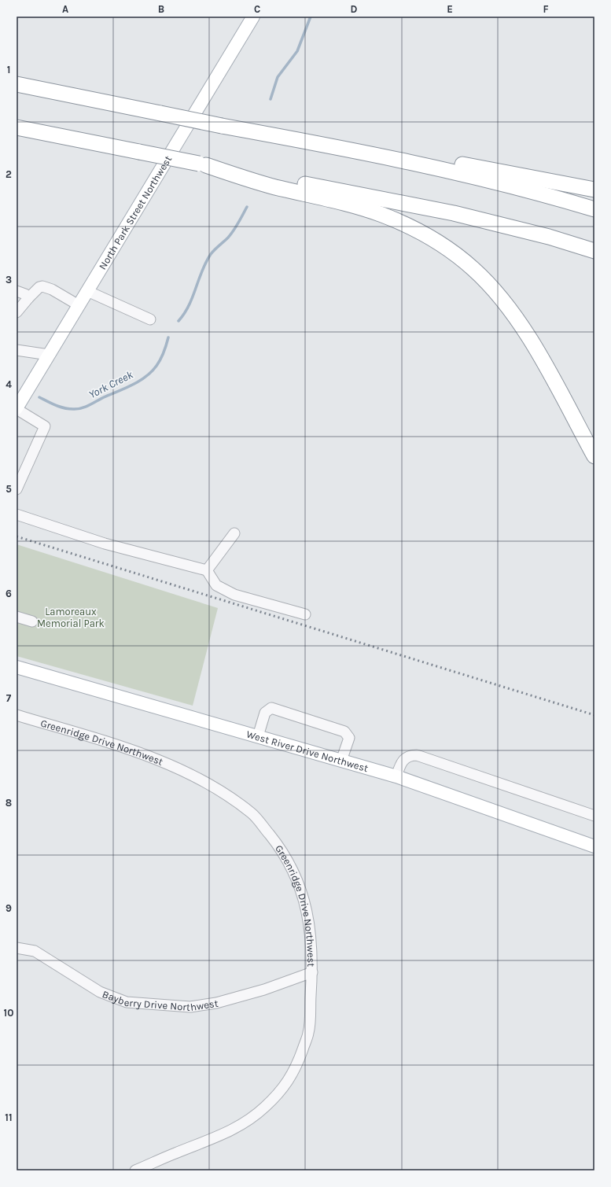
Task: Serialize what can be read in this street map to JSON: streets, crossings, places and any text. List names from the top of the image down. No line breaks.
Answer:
{"streets":{"main road":["North Park Street Northwest","West River Drive Northwest"],"street":["Greenridge Drive Northwest","Bayberry Drive Northwest"]},"crossings":[["Greenridge Drive Northwest","Bayberry Drive Northwest"]],"water":["York Creek"],"parks":["Lamoreaux Memorial Park"],"grid":{"columns":["A","B","C","D","E","F"],"rows":["1","2","3","4","5","6","7","8","9","10","11"]}}
